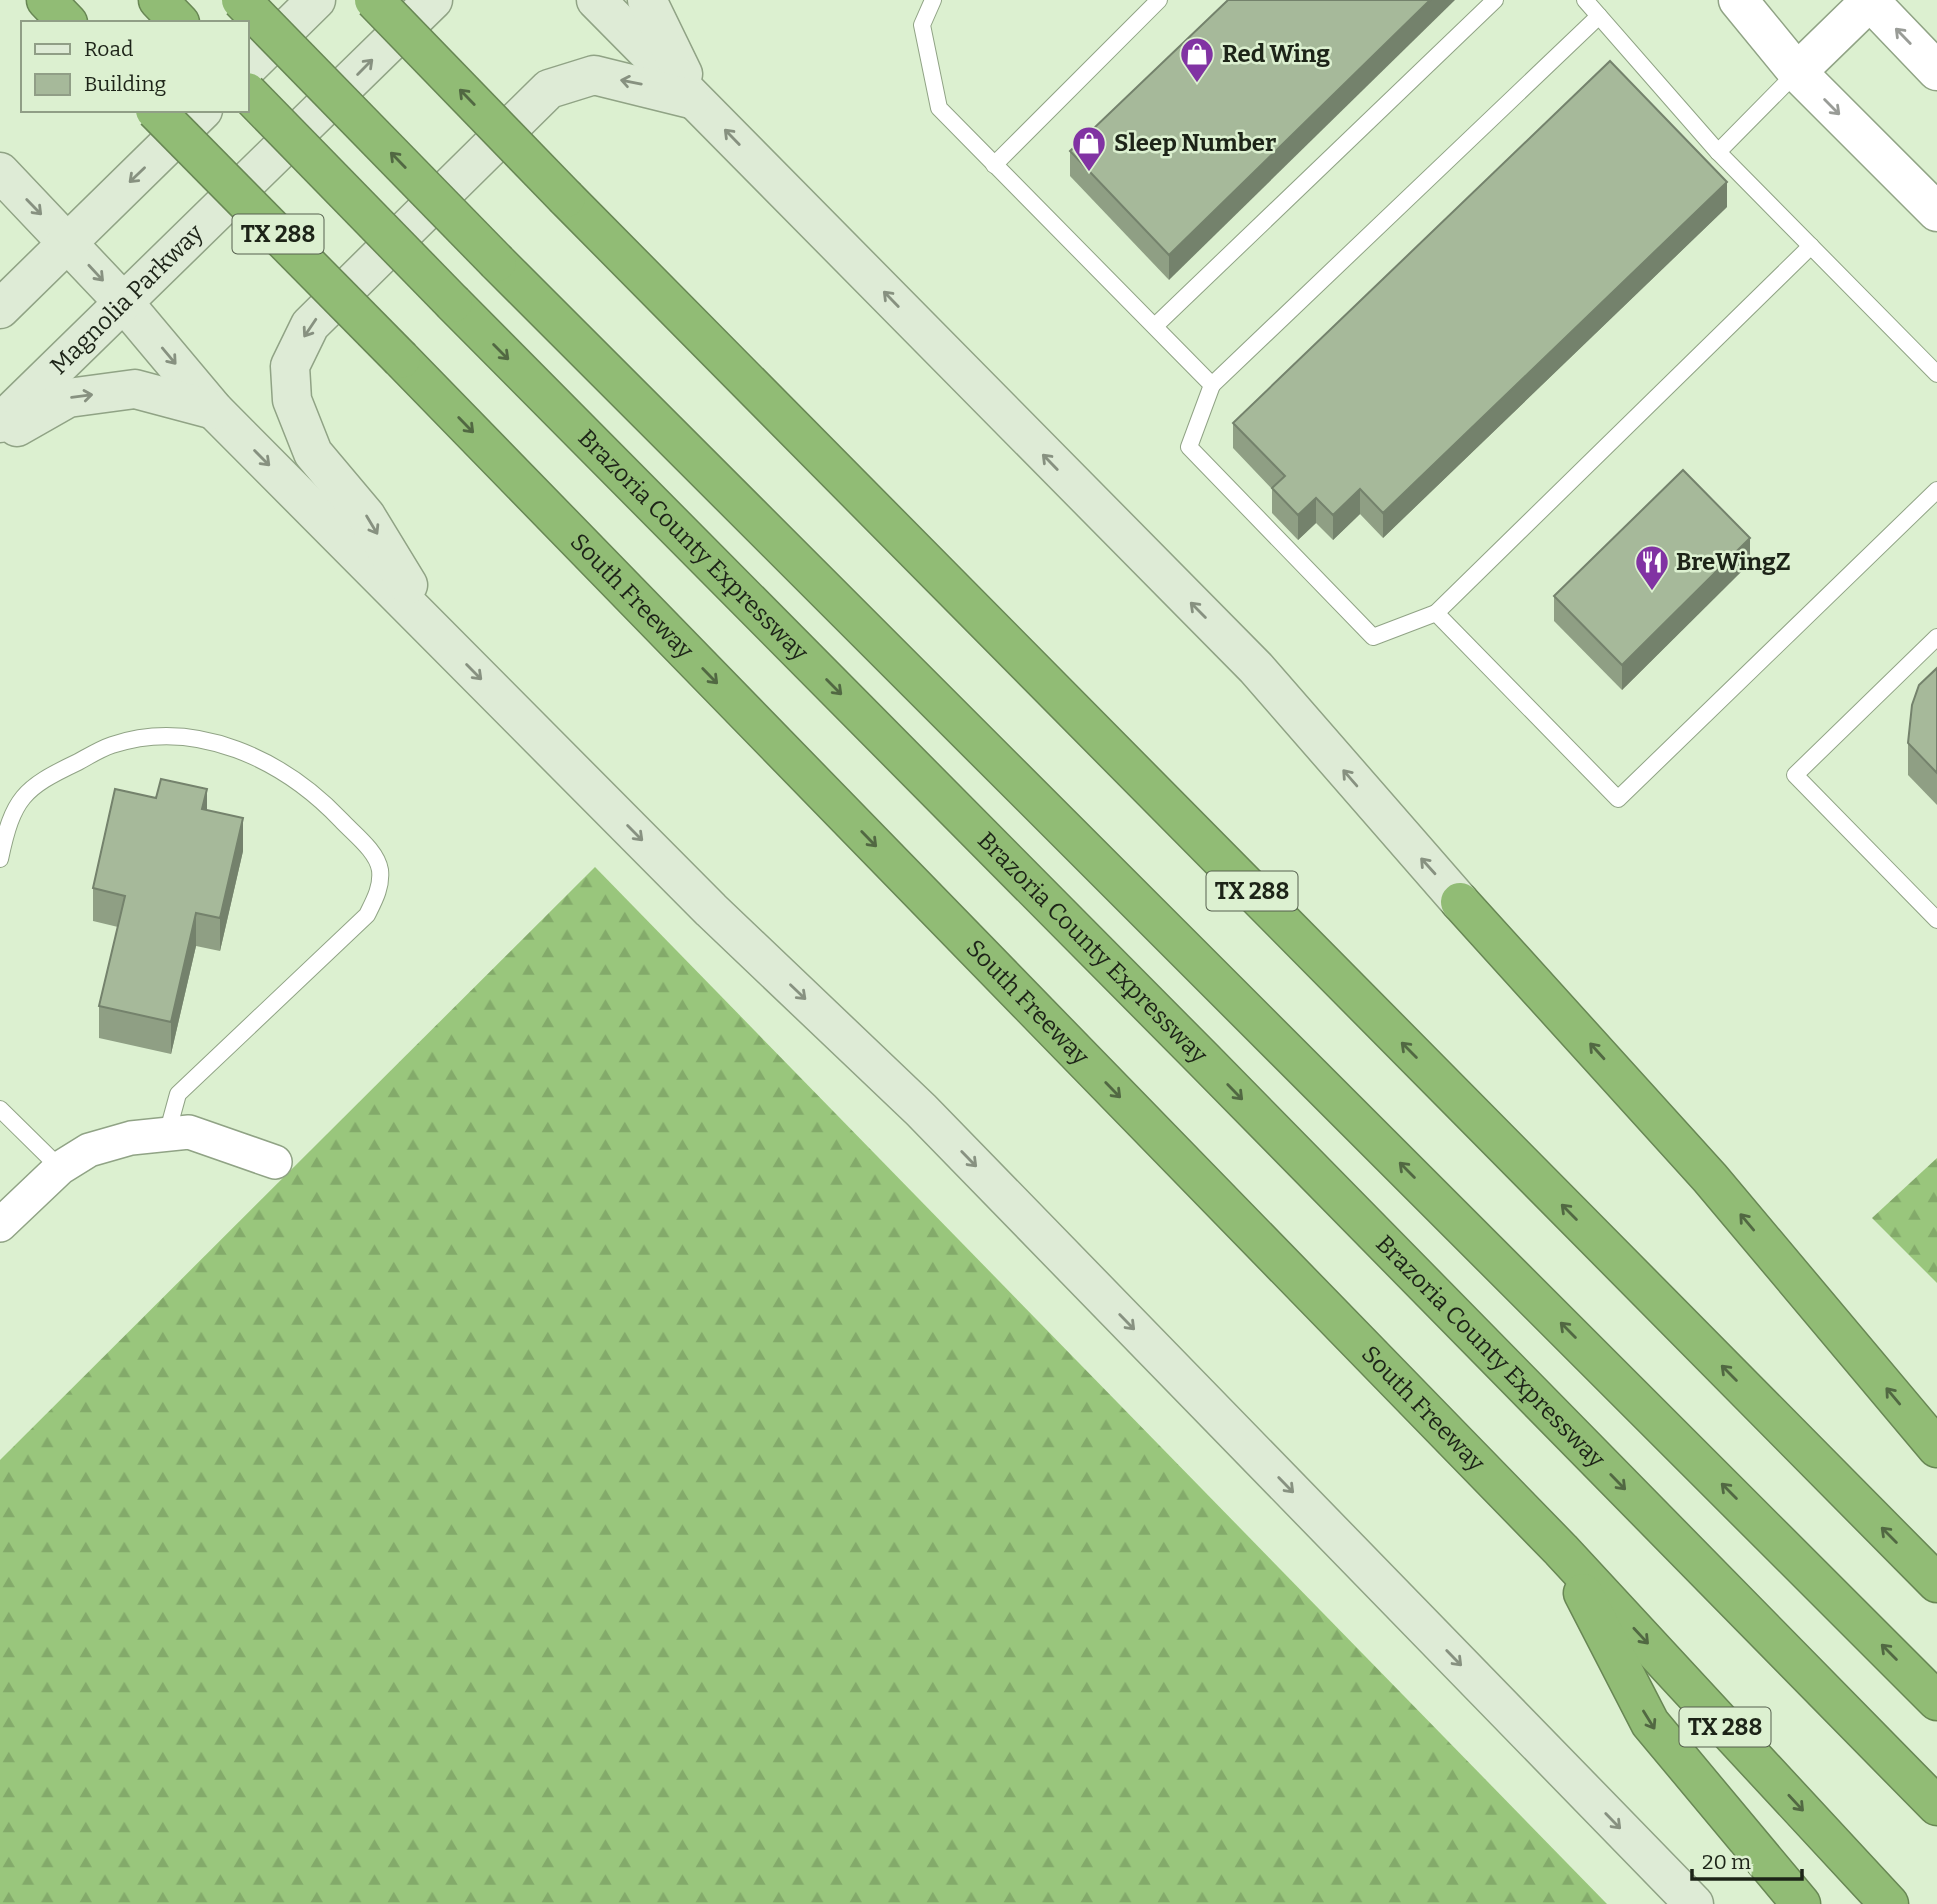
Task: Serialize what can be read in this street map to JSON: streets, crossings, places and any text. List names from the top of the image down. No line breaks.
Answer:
{"streets":{"highway":["TX 288","Brazoria County Expressway","South Freeway"],"main road":["Magnolia Parkway"]},"places":{"shop":["Red Wing","Sleep Number"],"restaurant":["BreWingZ"]},"legend":["Road","Building"],"scale_bar":"20 m"}
